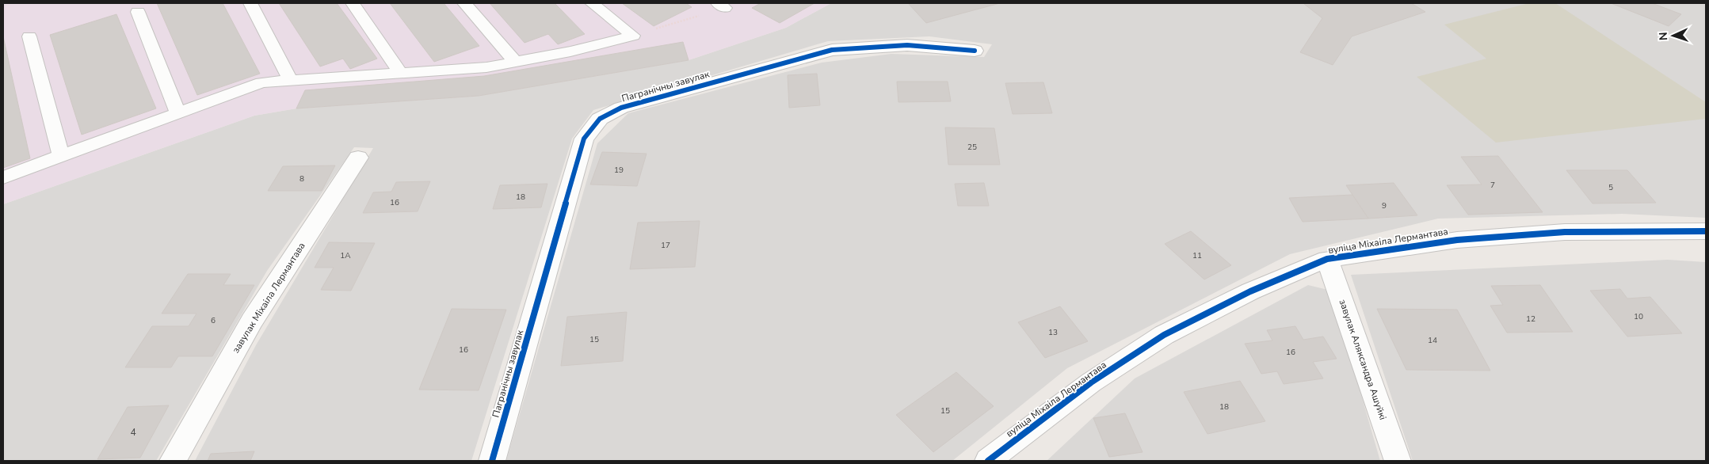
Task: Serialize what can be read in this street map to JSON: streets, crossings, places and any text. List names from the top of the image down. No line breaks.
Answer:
{"streets":{"street":["Пагранічны завулак","вуліца Міхаіла Лермантава","завулак Міхаіла Лермантава","завулак Аляксандра Ашуйкі"]},"crossings":[["вуліца Міхаіла Лермантава","завулак Аляксандра Ашуйкі"]],"house_numbers":["25","19","8","7","5","18","16","9","17","1А","11","10","12","6","13","15","14","16","16","18","15","4"],"north":"left"}
